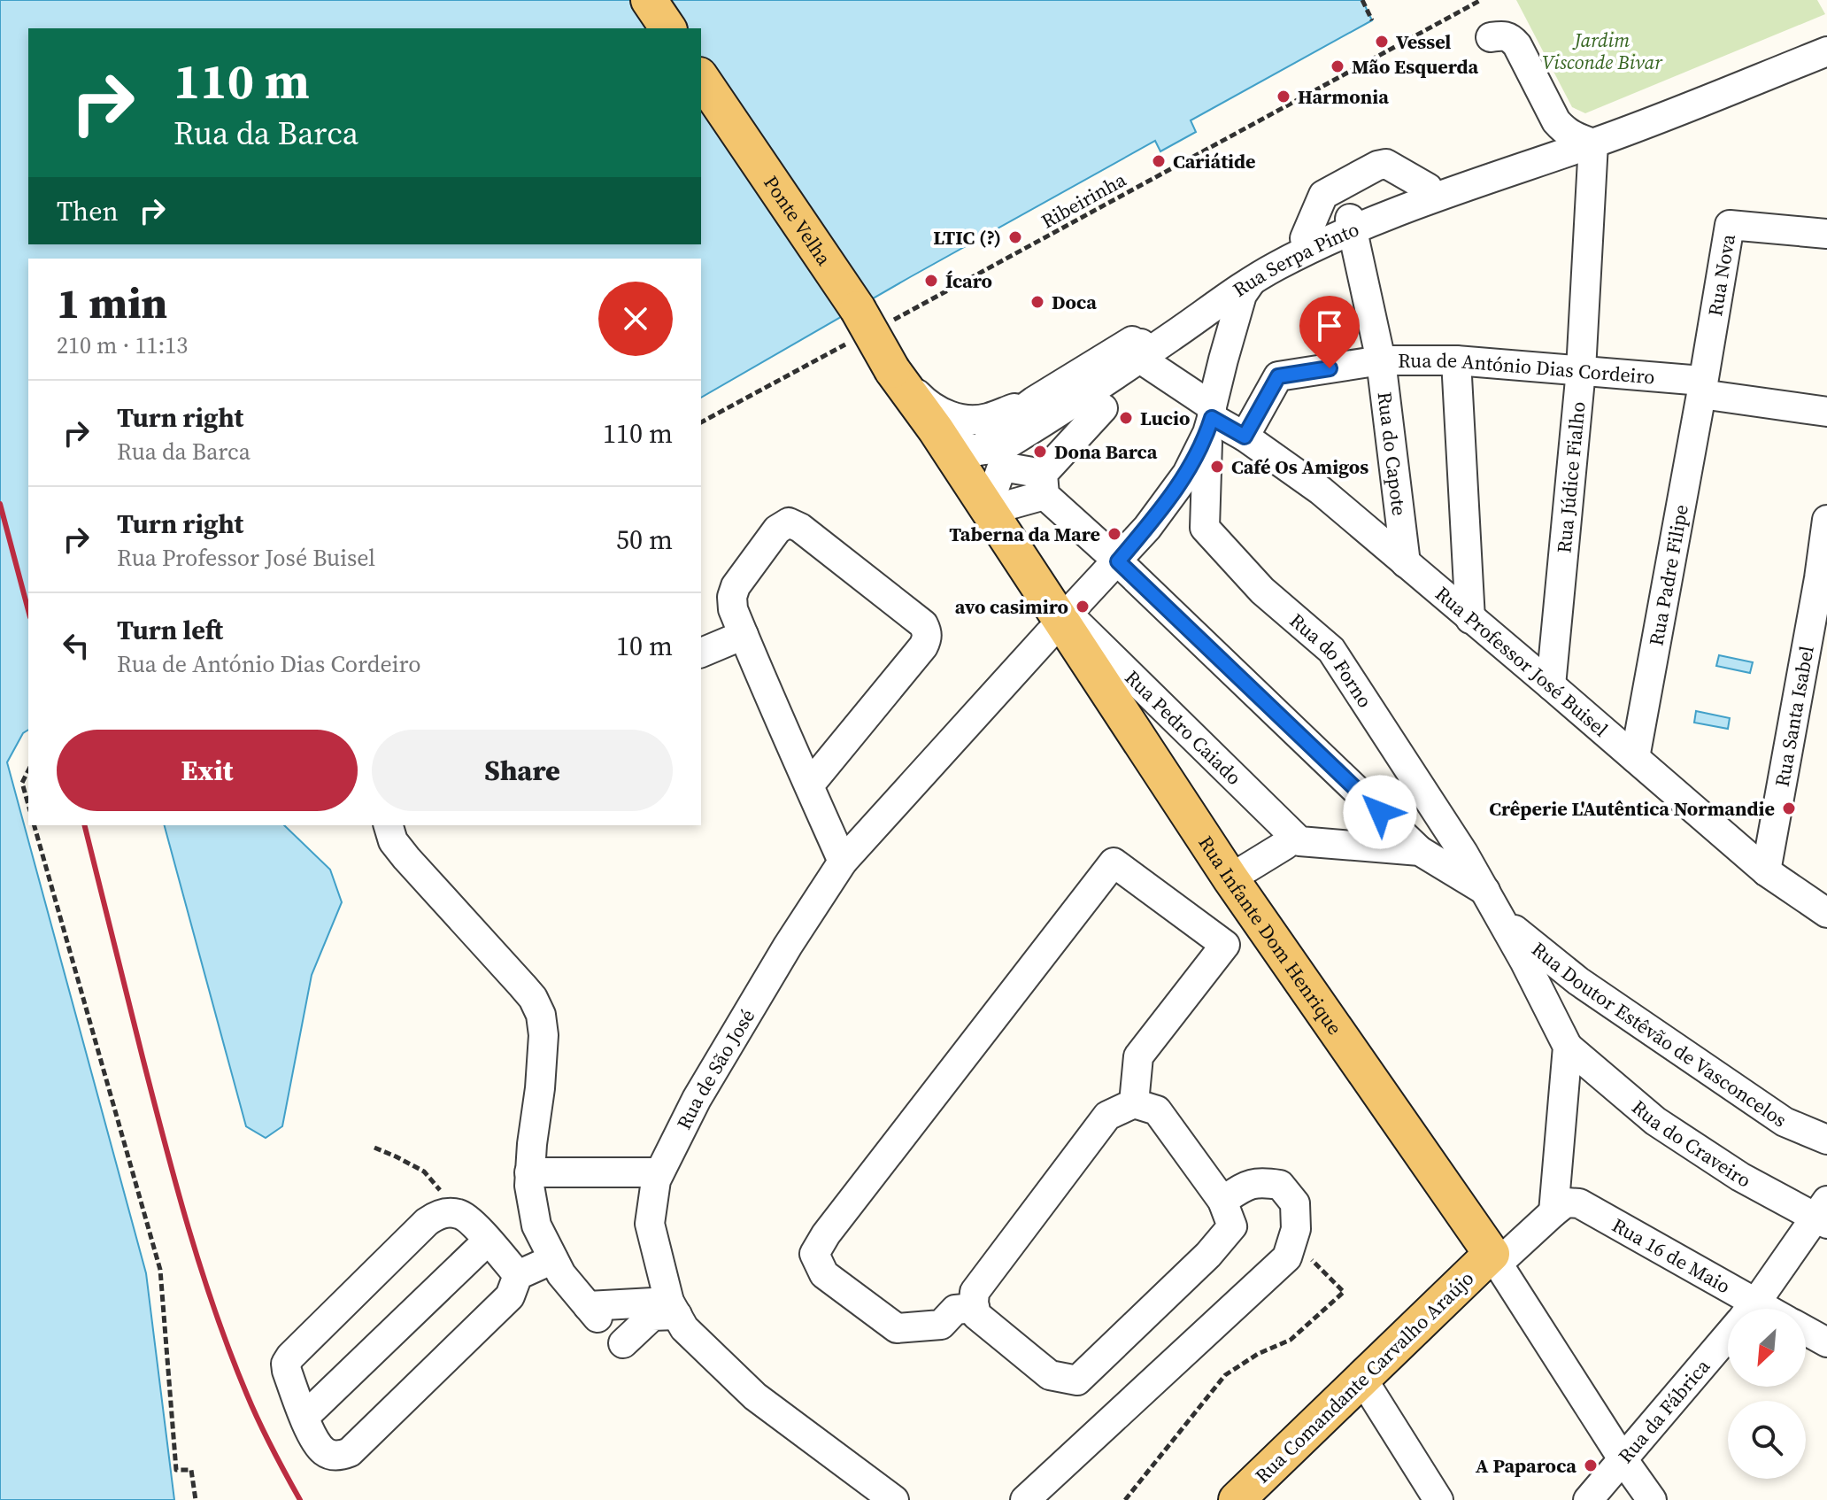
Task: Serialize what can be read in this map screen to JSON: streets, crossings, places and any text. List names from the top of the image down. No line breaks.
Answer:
{"streets":{"main road":["Ponte Velha","Rua Infante Dom Henrique","Rua Comandante Carvalho Araújo"],"street":["Rua Serpa Pinto","Rua Nova","Rua de António Dias Cordeiro","Rua do Capote","Rua Júdice Fialho","Rua Padre Filipe","Rua do Forno","Rua Professor José Buisel","Rua Santa Isabel","Rua Pedro Caiado","Rua Doutor Estêvão de Vasconcelos","Rua de São José","Rua do Craveiro","Rua 16 de Maio","Rua da Fábrica"],"path":["Ribeirinha"]},"crossings":[["Ribeirinha","Ponte Velha"],["Ponte Velha","Rua Infante Dom Henrique"],["Rua Serpa Pinto","Rua do Capote"],["Rua Serpa Pinto","Rua Júdice Fialho"],["Rua Serpa Pinto","Rua Professor José Buisel"],["Rua Nova","Rua de António Dias Cordeiro"],["Rua Nova","Rua Padre Filipe"],["Rua de António Dias Cordeiro","Rua do Capote"],["Rua de António Dias Cordeiro","Rua Júdice Fialho"],["Rua de António Dias Cordeiro","Rua Padre Filipe"],["Rua de António Dias Cordeiro","Rua Professor José Buisel"],["Rua do Capote","Rua Professor José Buisel"],["Rua Júdice Fialho","Rua Professor José Buisel"],["Rua Padre Filipe","Rua Professor José Buisel"],["Rua do Forno","Rua Professor José Buisel"],["Rua do Forno","Rua Doutor Estêvão de Vasconcelos"],["Rua do Forno","Rua de São José"],["Rua do Forno","Rua do Craveiro"],["Rua Professor José Buisel","Rua Santa Isabel"],["Rua Professor José Buisel","Rua de São José"],["Rua Pedro Caiado","Rua de São José"],["Rua Infante Dom Henrique","Rua Comandante Carvalho Araújo"],["Rua Infante Dom Henrique","Rua da Fábrica"],["Rua do Craveiro","Rua da Fábrica"]],"parks":["Jardim Visconde Bivar"],"places":["Vessel","Mão Esquerda","Harmonia","Cariátide","LTIC (?)","Ícaro","Doca","Lucio","Dona Barca","Café Os Amigos","Taberna da Mare","avo casimiro","Crêperie L'Autêntica Normandie","A Paparoca"],"north":"bottom left","page":{"turn":["110 m","Rua da Barca"],"then":"Then","heading":["1 min","210 m · 11:13"],"list":[{"name":"Turn right","note":"Rua da Barca","value":"110 m"},{"name":"Turn right","note":"Rua Professor José Buisel","value":"50 m"},{"name":"Turn left","note":"Rua de António Dias Cordeiro","value":"10 m"}],"buttons":["Exit","Share"]}}
